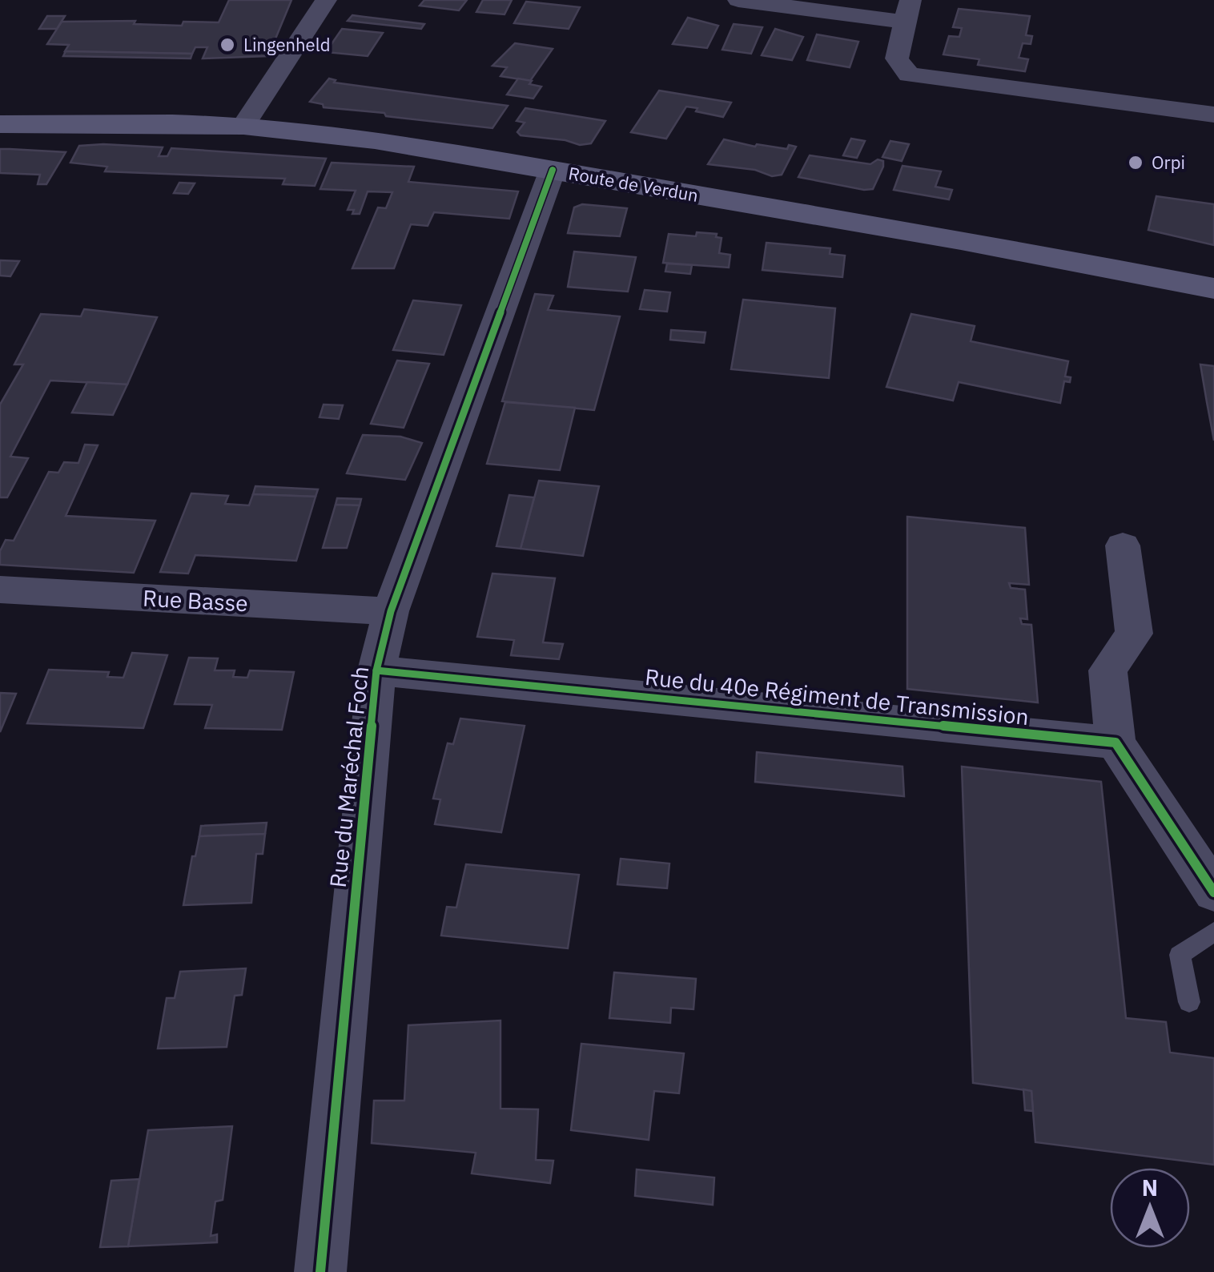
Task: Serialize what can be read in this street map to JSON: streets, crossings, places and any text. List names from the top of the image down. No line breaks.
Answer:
{"streets":{"main road":["Route de Verdun"],"street":["Rue Basse","Rue du 40e Régiment de Transmission","Rue du Maréchal Foch"]},"crossings":[["Route de Verdun","Rue du Maréchal Foch"],["Rue Basse","Rue du Maréchal Foch"],["Rue du 40e Régiment de Transmission","Rue du Maréchal Foch"]],"places":["Lingenheld","Orpi"],"north":"top"}
